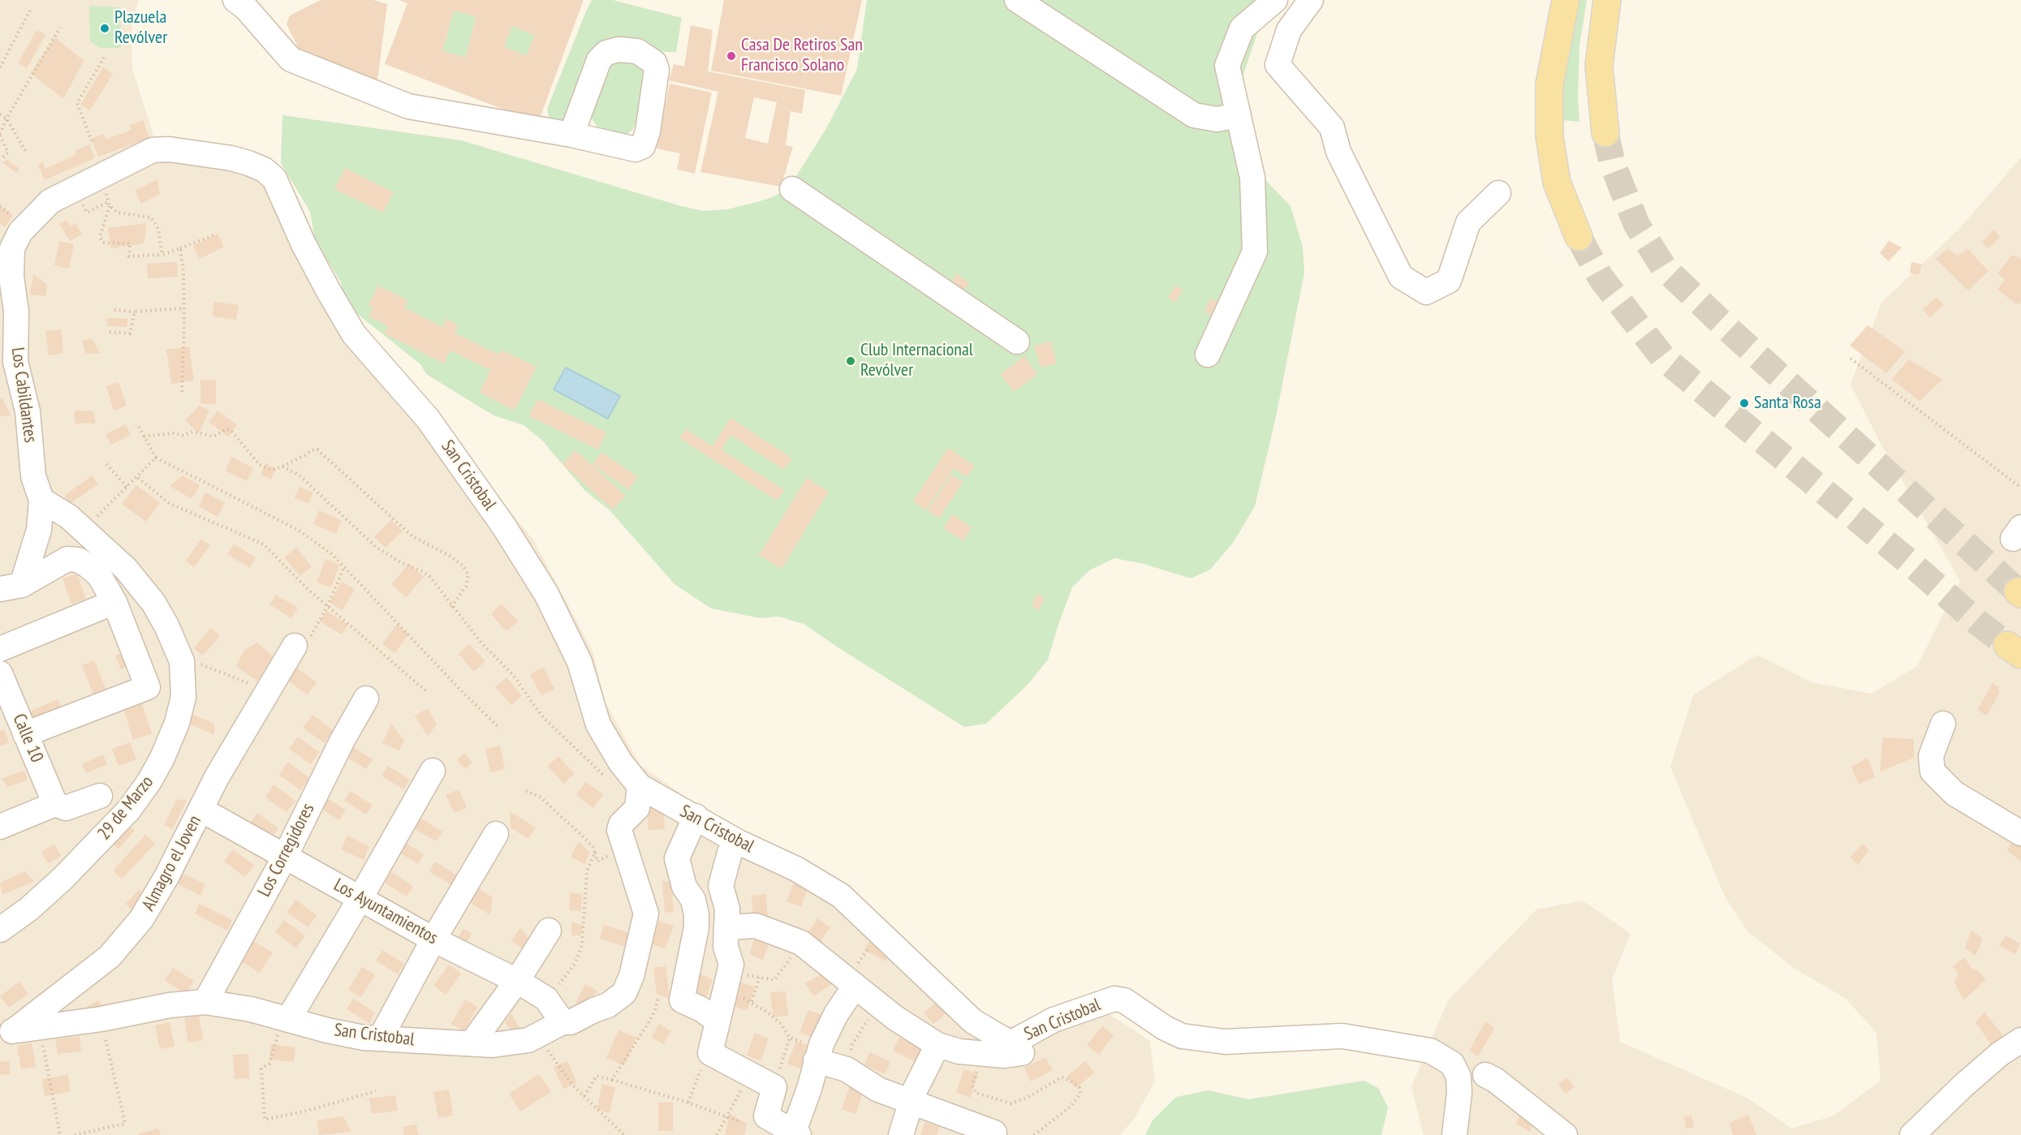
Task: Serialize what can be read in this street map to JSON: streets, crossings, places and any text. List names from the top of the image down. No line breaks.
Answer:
{"streets":{"street":["Los Cabildantes","San Cristobal","Calle 10","29 de Marzo","Los Corregidores","Almagro el Joven","Los Ayuntamientos"]},"crossings":[["Los Cabildantes","San Cristobal"],["Los Cabildantes","29 de Marzo"],["San Cristobal","Los Corregidores"],["San Cristobal","Almagro el Joven"],["San Cristobal","Los Ayuntamientos"],["Los Corregidores","Los Ayuntamientos"],["Almagro el Joven","Los Ayuntamientos"]],"places":["Plazuela Revólver","Casa De Retiros San Francisco Solano","Club Internacional Revólver","Santa Rosa"]}
